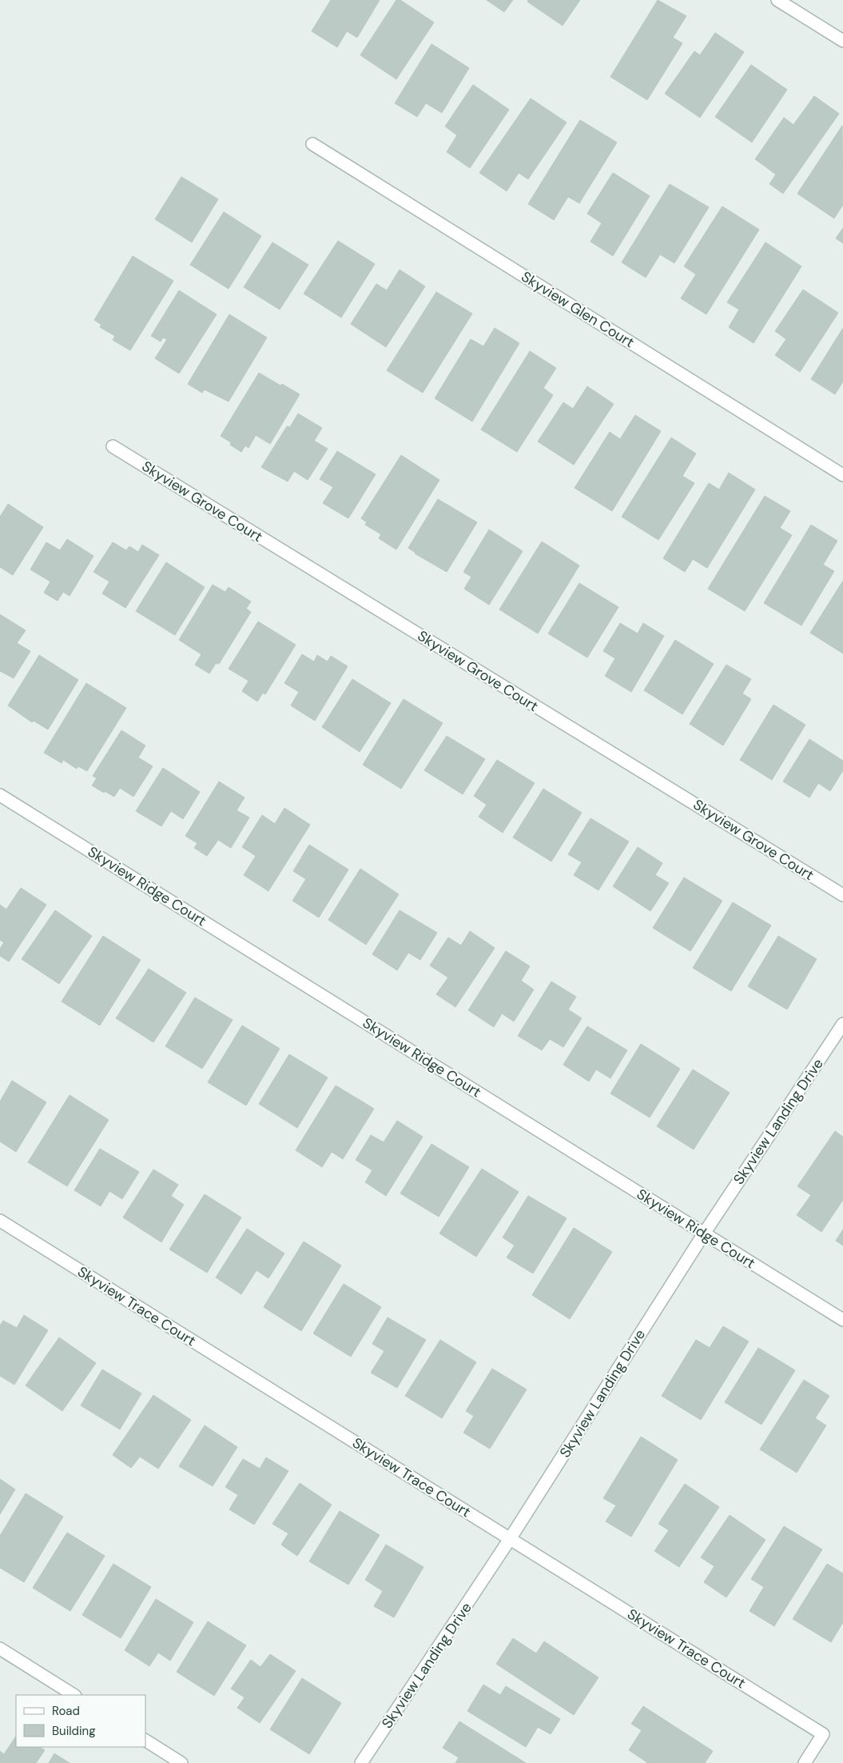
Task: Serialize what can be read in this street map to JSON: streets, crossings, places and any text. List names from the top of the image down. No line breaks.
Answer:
{"streets":{"street":["Skyview Glen Court","Skyview Grove Court","Skyview Ridge Court","Skyview Landing Drive","Skyview Trace Court"]},"crossings":[["Skyview Ridge Court","Skyview Landing Drive"],["Skyview Landing Drive","Skyview Trace Court"]],"legend":["Road","Building"]}
